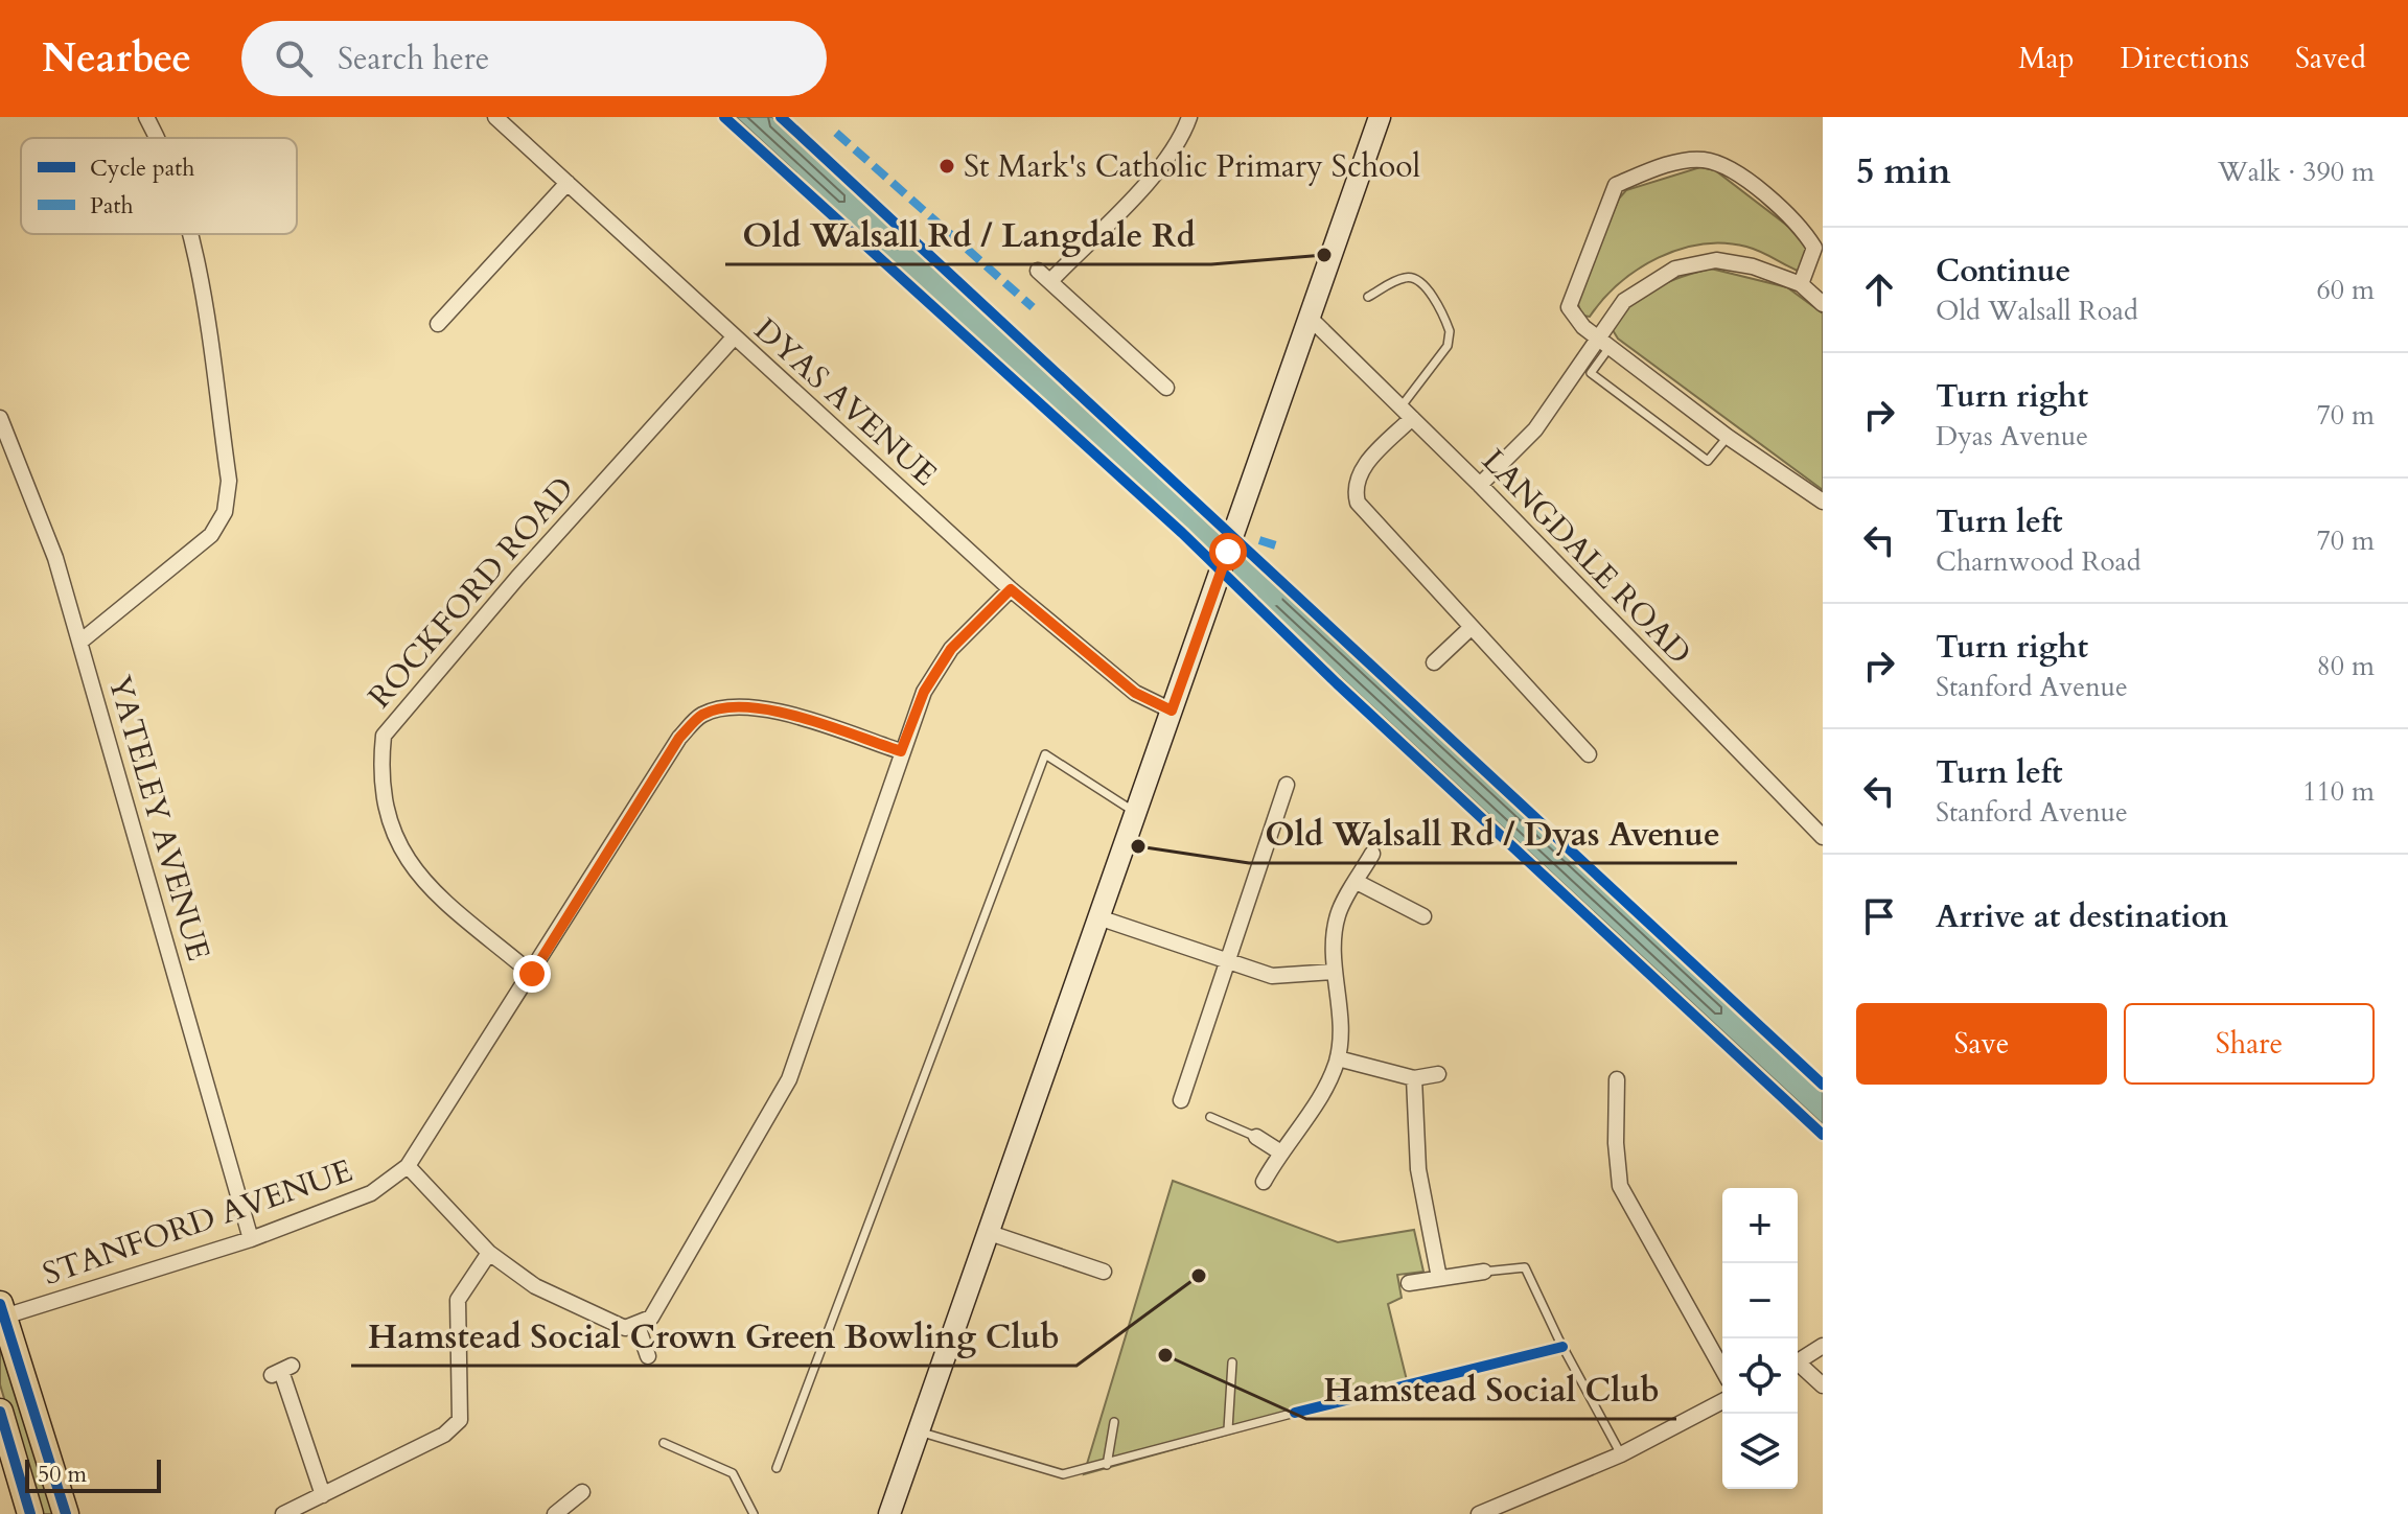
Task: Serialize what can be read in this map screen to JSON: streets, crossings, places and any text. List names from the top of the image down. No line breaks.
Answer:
{"streets":{"street":["DYAS AVENUE","LANGDALE ROAD","ROCKFORD ROAD","YATELEY AVENUE","STANFORD AVENUE"]},"crossings":[["DYAS AVENUE","ROCKFORD ROAD"],["ROCKFORD ROAD","STANFORD AVENUE"],["YATELEY AVENUE","STANFORD AVENUE"]],"places":["St Mark's Catholic Primary School","Old Walsall Rd / Langdale Rd","Old Walsall Rd / Dyas Avenue","Hamstead Social Crown Green Bowling Club","Hamstead Social Club"],"legend":["Cycle path","Path"],"scale_bar":"50 m","page":{"header":"Nearbee","search":"Search here","nav":["Map","Directions","Saved"],"heading":["5 min","Walk · 390 m"],"list":[["Continue","Old Walsall Road","60 m"],["Turn right","Dyas Avenue","70 m"],["Turn left","Charnwood Road","70 m"],["Turn right","Stanford Avenue","80 m"],["Turn left","Stanford Avenue","110 m"],"Arrive at destination"],"buttons":["Save","Share"],"map_buttons":["+","−"],"scale":"50 m"}}
